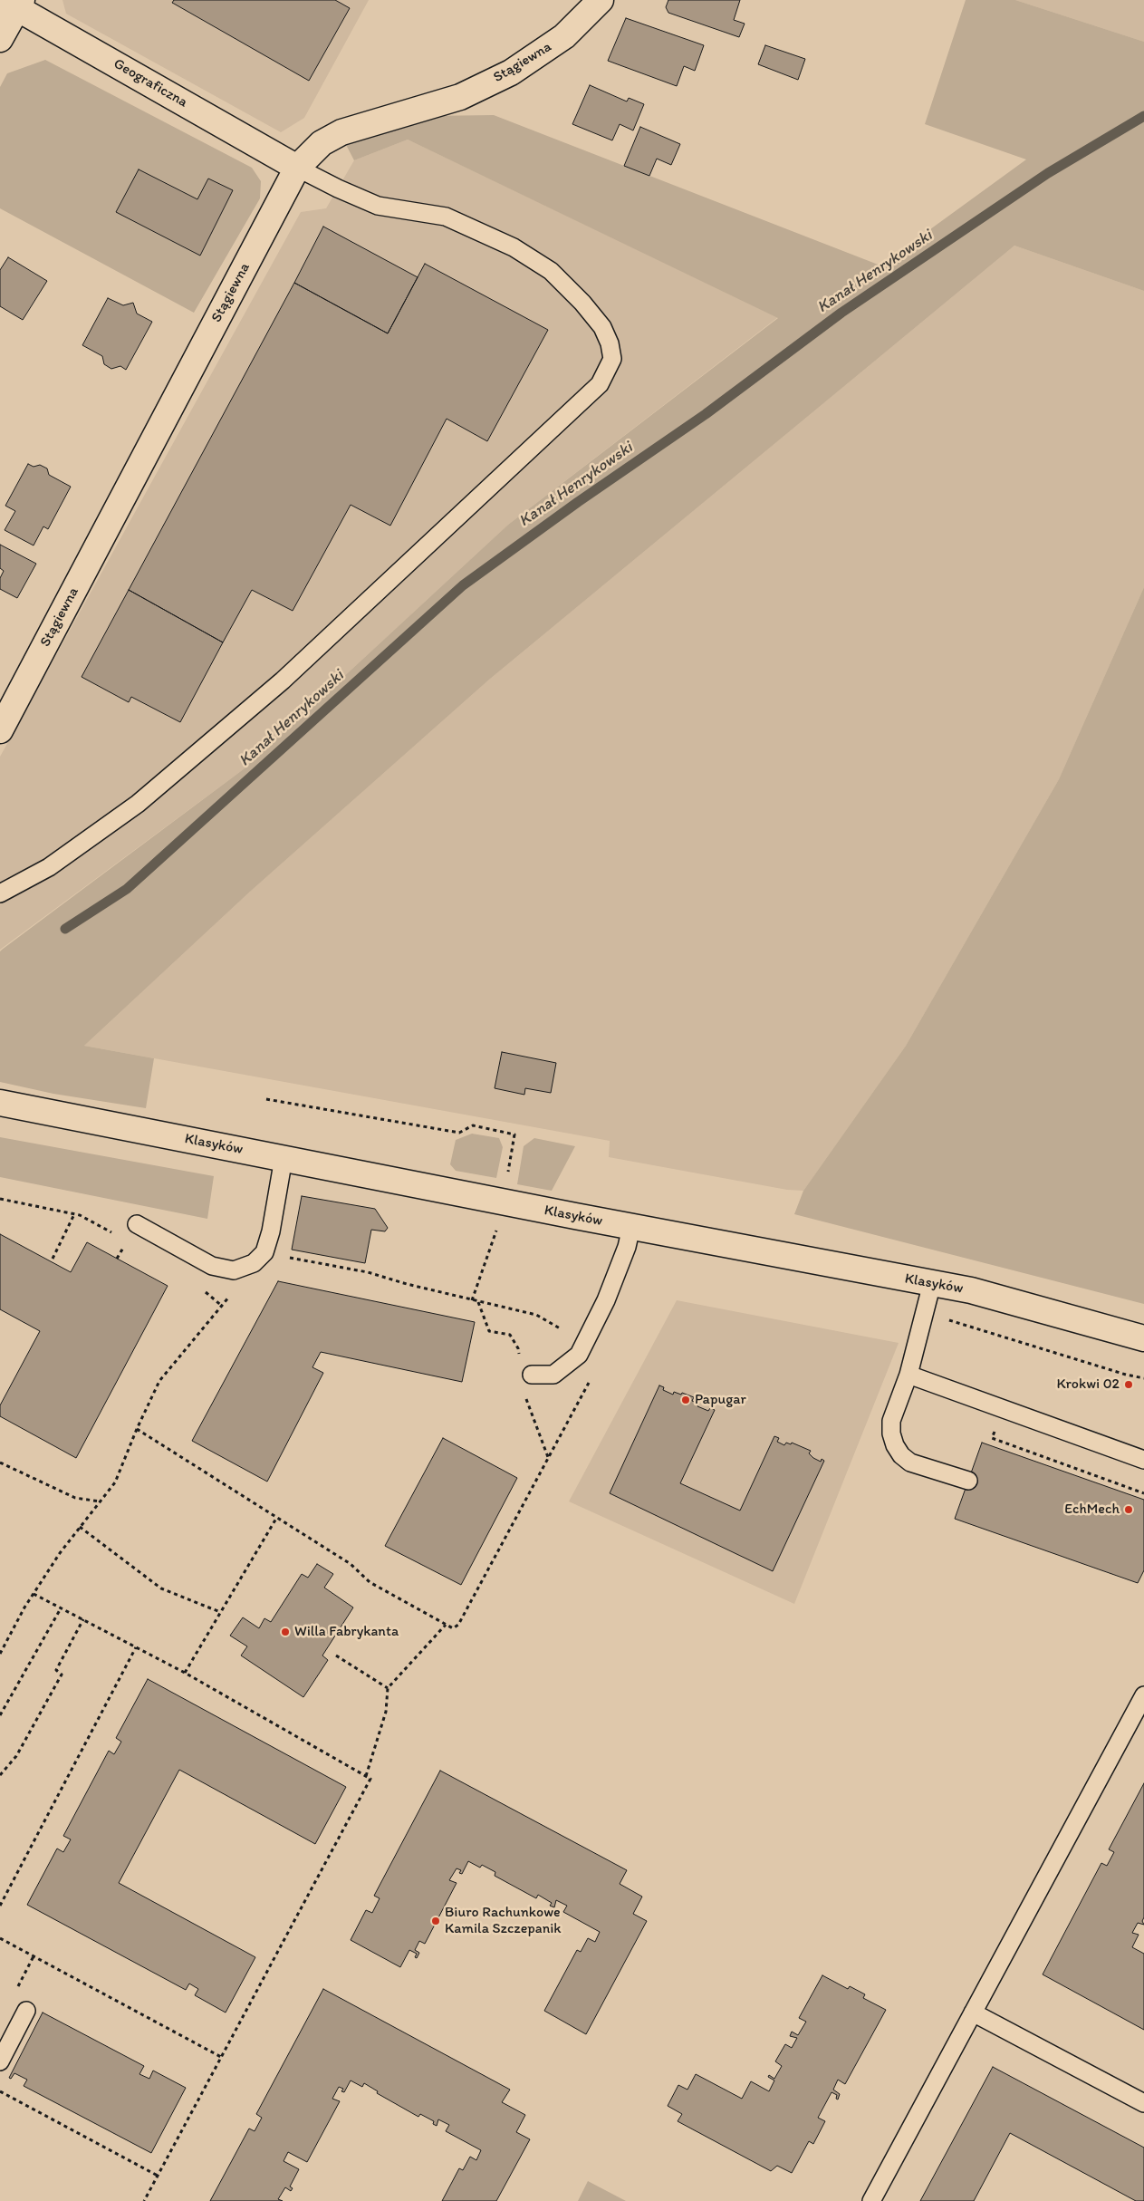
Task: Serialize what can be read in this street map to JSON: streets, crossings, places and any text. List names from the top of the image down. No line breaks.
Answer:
{"streets":{"street":["Stągiewna","Geograficzna","Klasyków"]},"crossings":[["Stągiewna","Geograficzna"]],"water":["Kanał Henrykowski"],"places":["Krokwi 02","Papugar","EchMech","Willa Fabrykanta","Biuro Rachunkowe Kamila Szczepanik"]}
